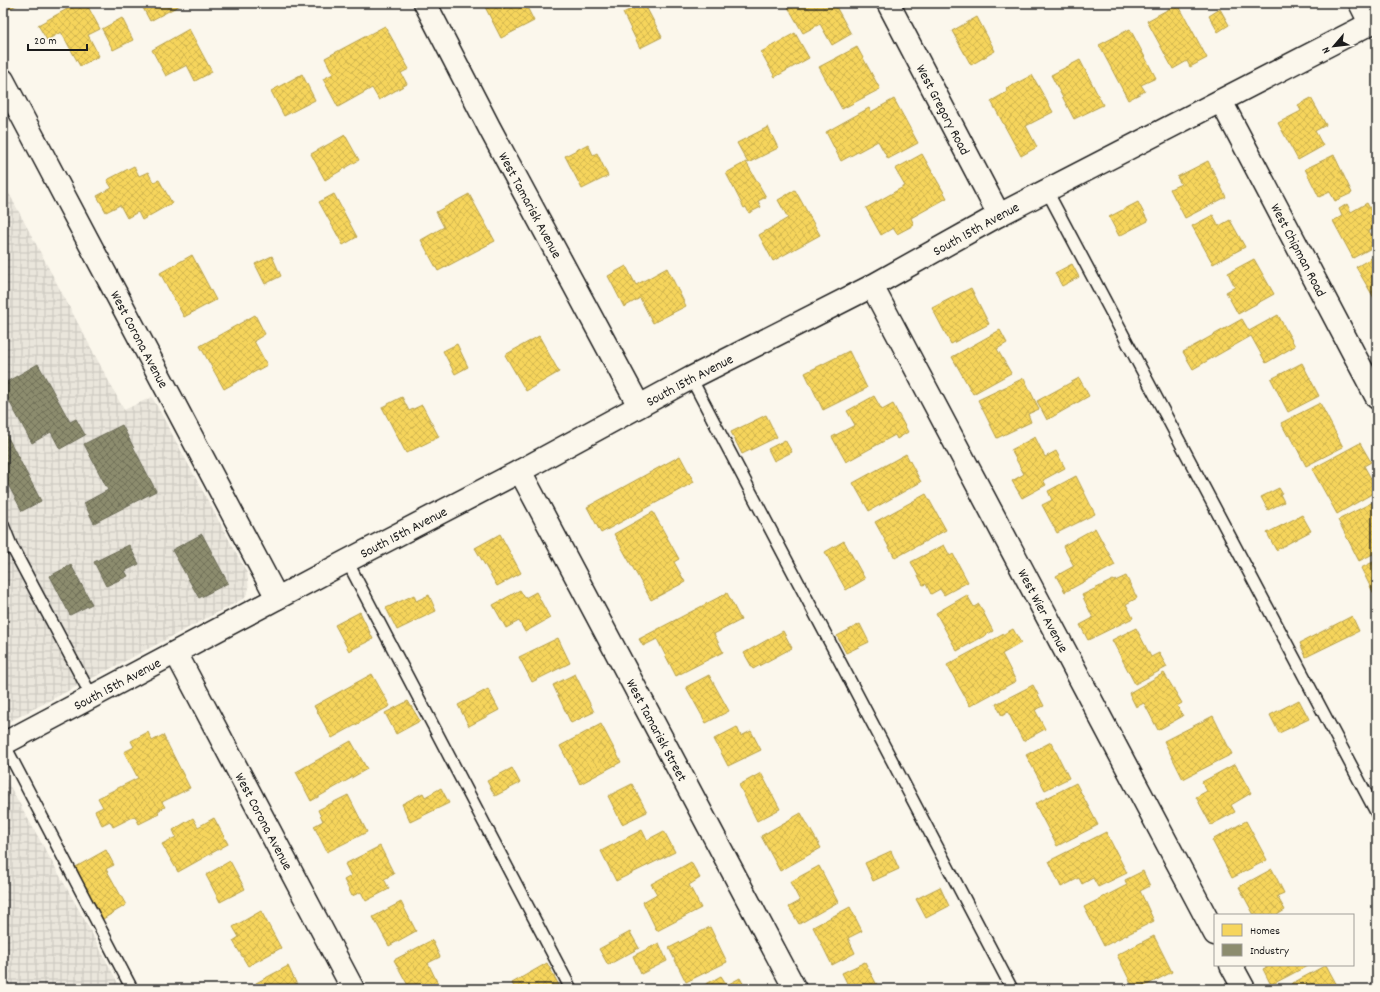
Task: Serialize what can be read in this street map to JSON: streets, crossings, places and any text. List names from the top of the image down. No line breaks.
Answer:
{"streets":{"street":["West Gregory Road","West Tamarisk Avenue","South 15th Avenue","West Chipman Road","West Corona Avenue","West Wier Avenue","West Tamarisk Street"]},"crossings":[["West Gregory Road","South 15th Avenue"],["West Tamarisk Avenue","South 15th Avenue"],["South 15th Avenue","West Chipman Road"],["South 15th Avenue","West Corona Avenue"],["South 15th Avenue","West Wier Avenue"],["South 15th Avenue","West Tamarisk Street"]],"legend":["Homes","Industry"],"scale_bar":"20 m","north":"bottom left"}
